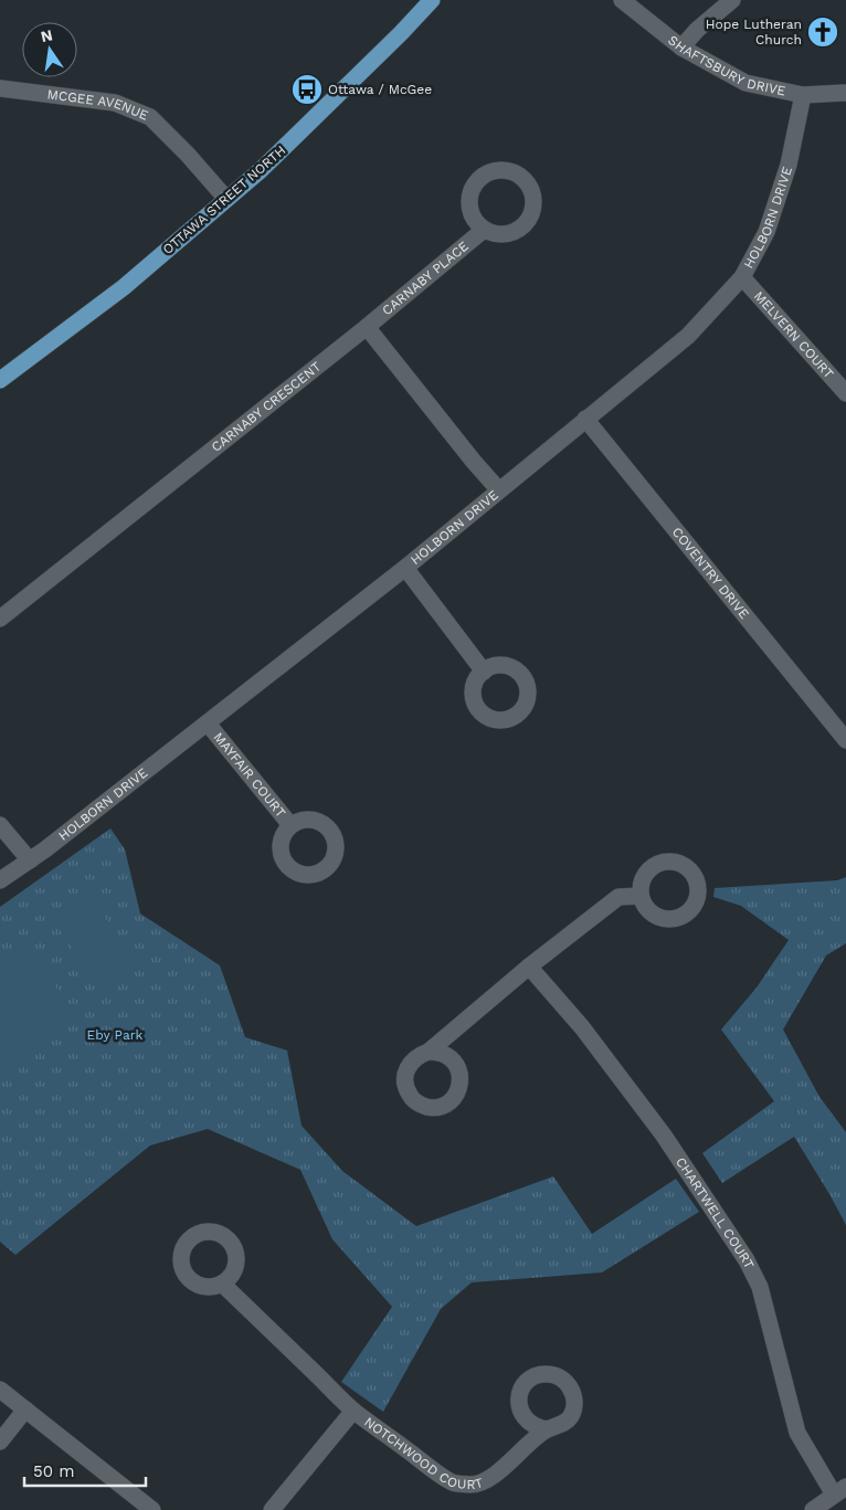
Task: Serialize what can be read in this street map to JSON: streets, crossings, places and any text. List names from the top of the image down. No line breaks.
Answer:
{"streets":{"main road":["OTTAWA STREET NORTH"],"street":["SHAFTSBURY DRIVE","MCGEE AVENUE","HOLBORN DRIVE","CARNABY PLACE","MELVERN COURT","CARNABY CRESCENT","COVENTRY DRIVE","MAYFAIR COURT","CHARTWELL COURT","NOTCHWOOD COURT"]},"crossings":[["SHAFTSBURY DRIVE","HOLBORN DRIVE"],["MCGEE AVENUE","OTTAWA STREET NORTH"],["HOLBORN DRIVE","MELVERN COURT"],["HOLBORN DRIVE","COVENTRY DRIVE"],["HOLBORN DRIVE","MAYFAIR COURT"],["CARNABY PLACE","CARNABY CRESCENT"]],"parks":["Eby Park"],"places":{"church":["Hope Lutheran Church"],"bus stop":["Ottawa / McGee"]},"scale_bar":"50 m","north":"top"}
